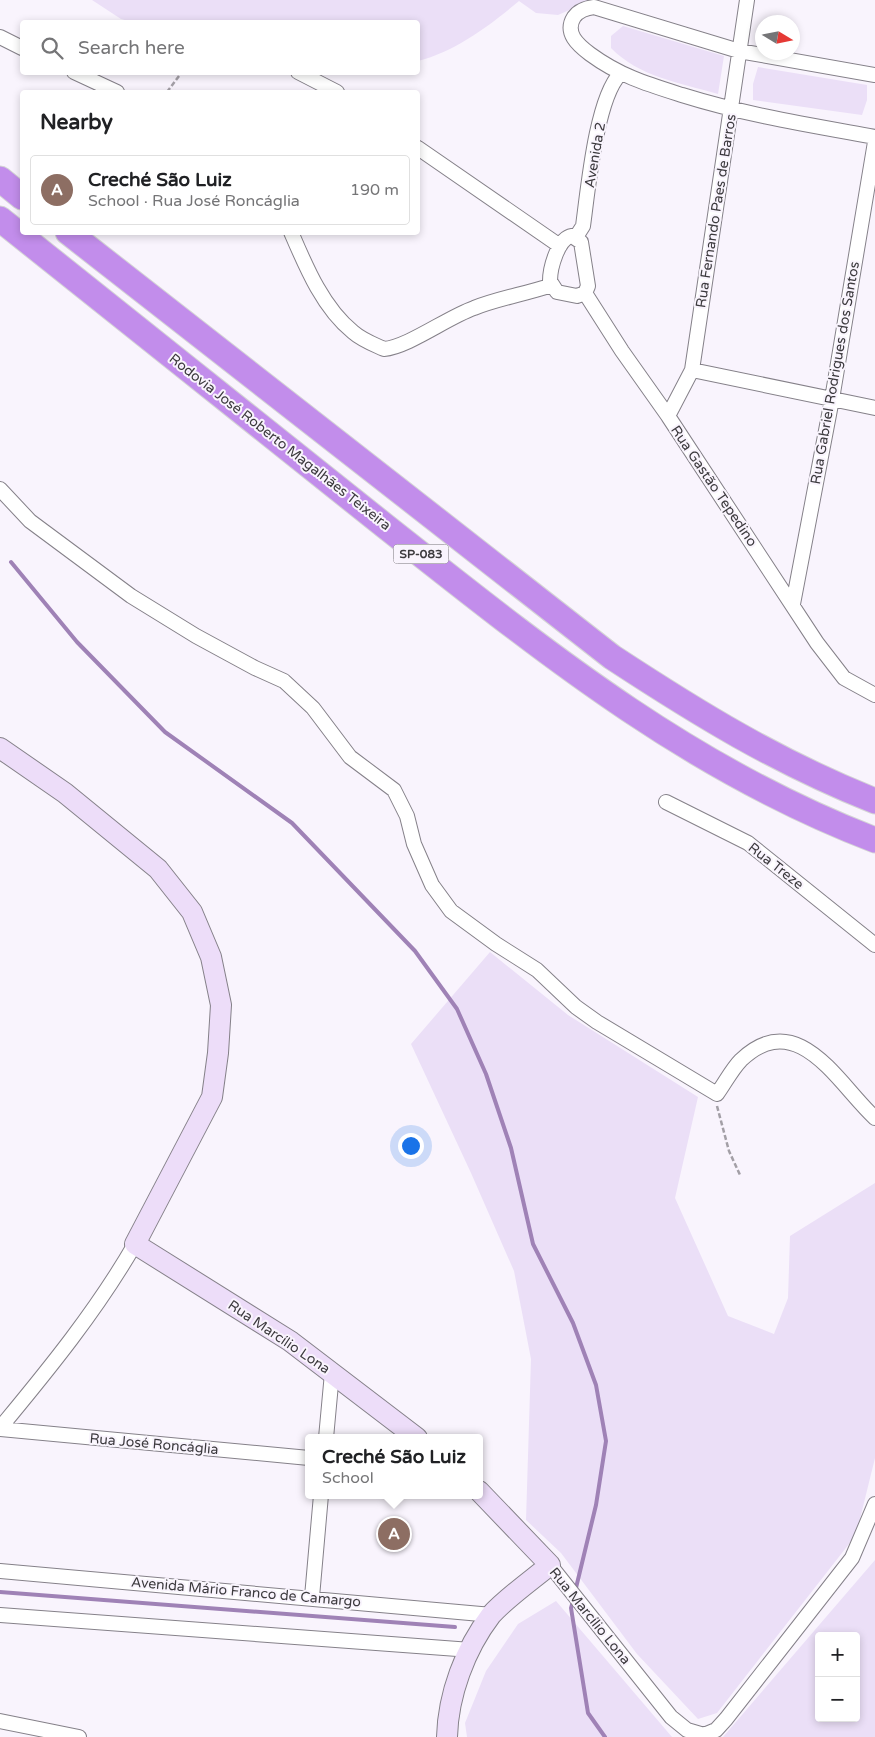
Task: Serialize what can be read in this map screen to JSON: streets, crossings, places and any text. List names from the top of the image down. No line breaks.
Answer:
{"streets":{"highway":["Rodovia José Roberto Magalhães Teixeira","SP-083"],"street":["Avenida 2","Rua Fernando Paes de Barros","Rua Gabriel Rodrigues dos Santos","Rua Gastão Tepedino","Rua Treze","Rua Marcílio Lona","Rua José Roncáglia","Avenida Mário Franco de Camargo"]},"crossings":[["Rua Fernando Paes de Barros","Rua Gastão Tepedino"],["Rua Gabriel Rodrigues dos Santos","Rua Gastão Tepedino"]],"north":"right","page":{"search":"Search here","heading":"Nearby","list":[{"mark":"A","name":"Creché São Luiz","note":"School · Rua José Roncáglia","value":"190 m"}],"popup":["Creché São Luiz","School"],"pins":"A","map_buttons":["+","−"]}}
